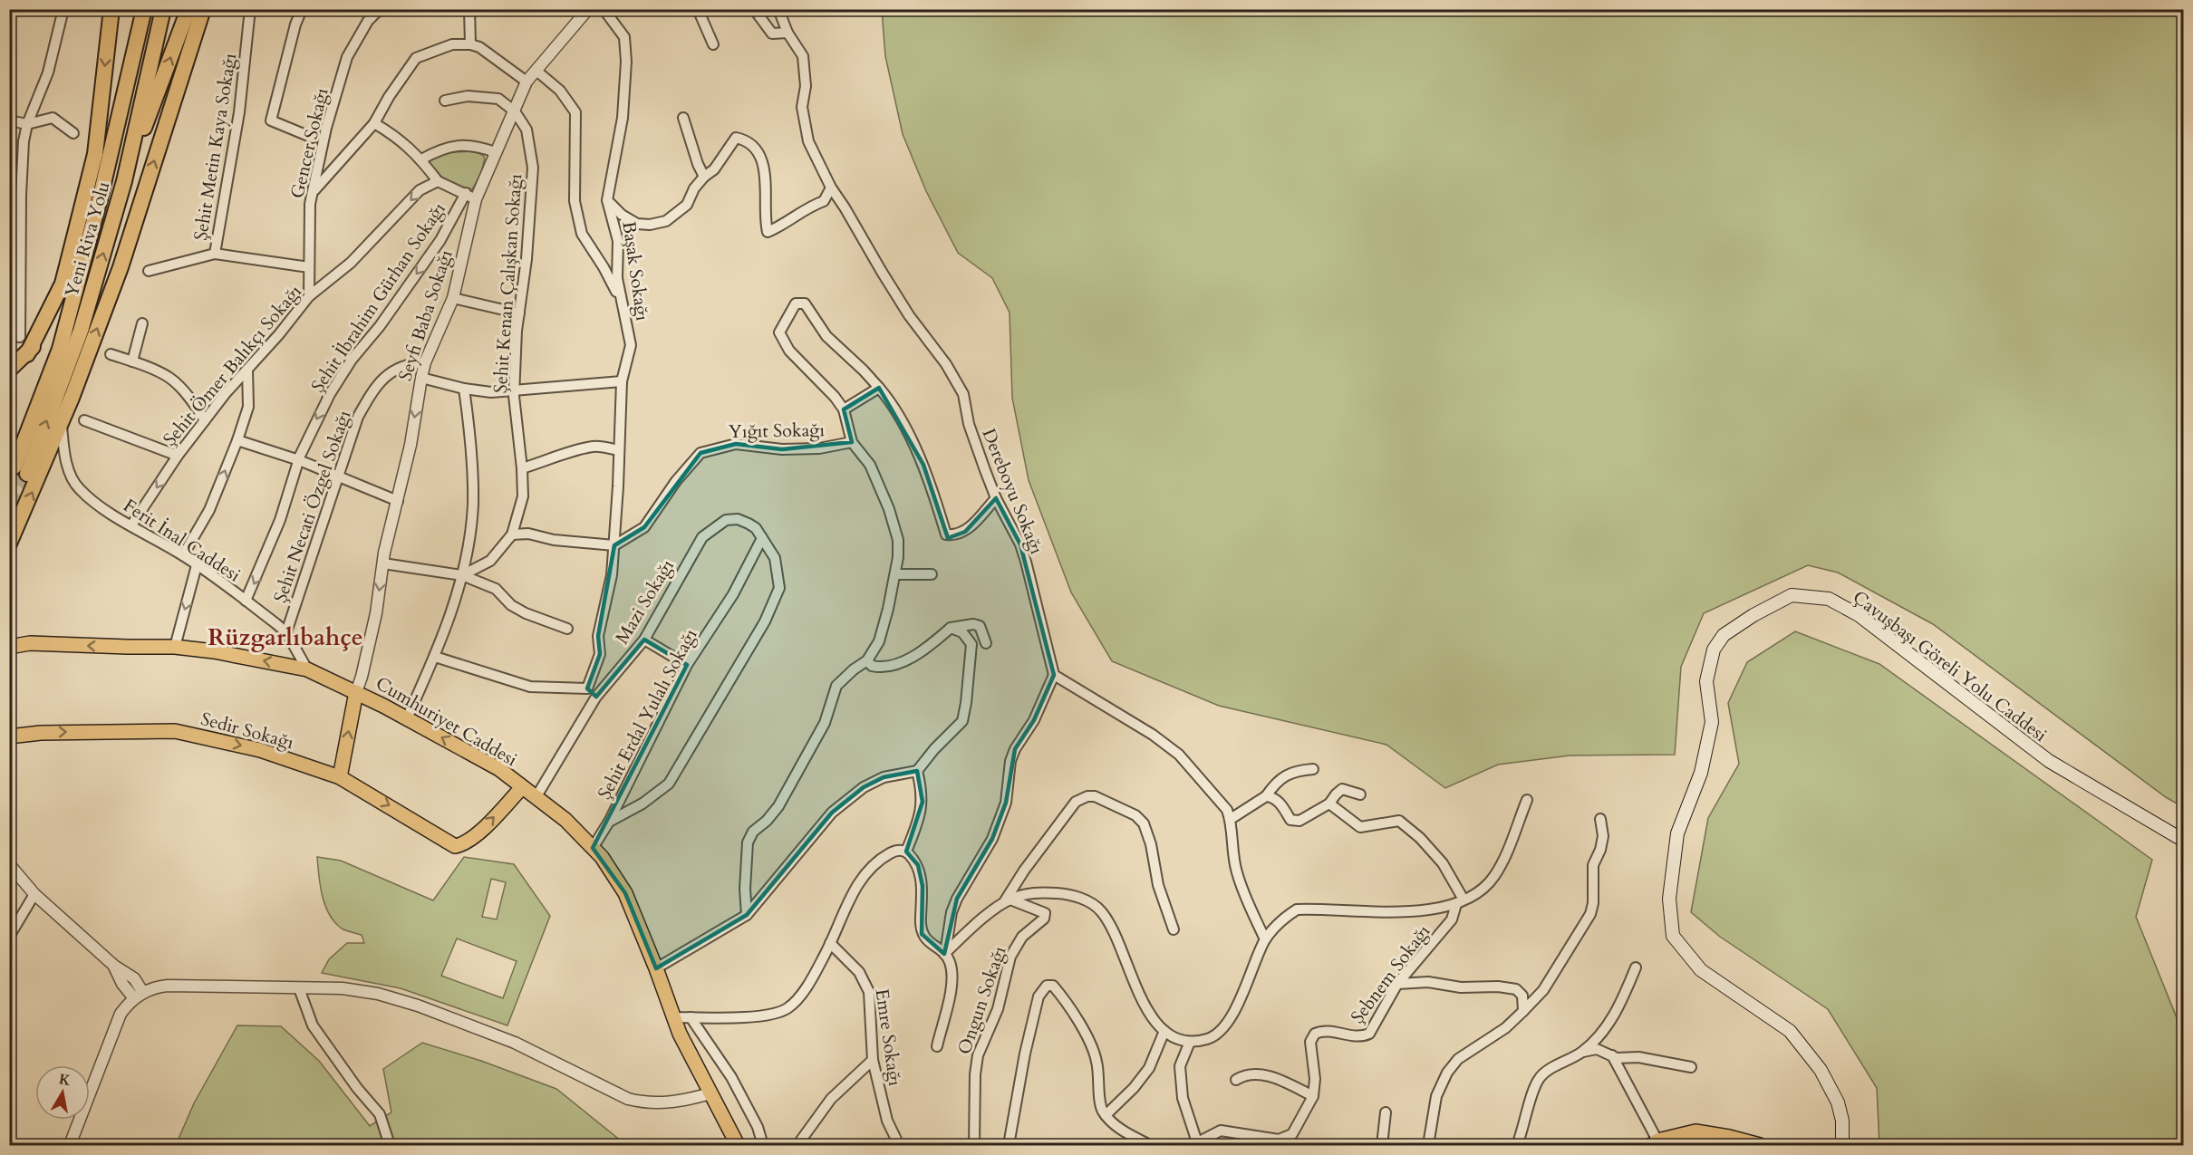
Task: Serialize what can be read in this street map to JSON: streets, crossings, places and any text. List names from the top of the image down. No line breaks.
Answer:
{"streets":{"highway":["Yeni Riva Yolu"],"main road":["Çavuşbaşı Göreli Yolu Caddesi","Cumhuriyet Caddesi","Sedir Sokağı"],"street":["Gencer Sokağı","Şehit Metin Kaya Sokağı","Başak Sokağı","Şehit Kenan Çalışkan Sokağı","Şehit İbrahim Gürhan Sokağı","Seyfi Baba Sokağı","Şehit Ömer Balıkçı Sokağı","Yığıt Sokağı","Dereboyu Sokağı","Şehit Necati Özgel Sokağı","Ferit İnal Caddesi","Mazi Sokağı","Şehit Erdal Yulalı Sokağı","Şebnem Sokağı","Ongun Sokağı","Emre Sokağı"]},"crossings":[["Gencer Sokağı","Şehit Ömer Balıkçı Sokağı"],["Başak Sokağı","Yığıt Sokağı"],["Şehit Kenan Çalışkan Sokağı","Seyfi Baba Sokağı"],["Şehit İbrahim Gürhan Sokağı","Ferit İnal Caddesi"],["Seyfi Baba Sokağı","Şehit Necati Özgel Sokağı"],["Seyfi Baba Sokağı","Cumhuriyet Caddesi"],["Şehit Ömer Balıkçı Sokağı","Ferit İnal Caddesi"],["Şehit Necati Özgel Sokağı","Ferit İnal Caddesi"],["Ferit İnal Caddesi","Cumhuriyet Caddesi"],["Mazi Sokağı","Şehit Erdal Yulalı Sokağı"],["Mazi Sokağı","Cumhuriyet Caddesi"],["Şehit Erdal Yulalı Sokağı","Cumhuriyet Caddesi"],["Cumhuriyet Caddesi","Sedir Sokağı"]],"one_way":["Cumhuriyet Caddesi","Sedir Sokağı"],"districts":["Rüzgarlıbahçe"],"north":"top"}
